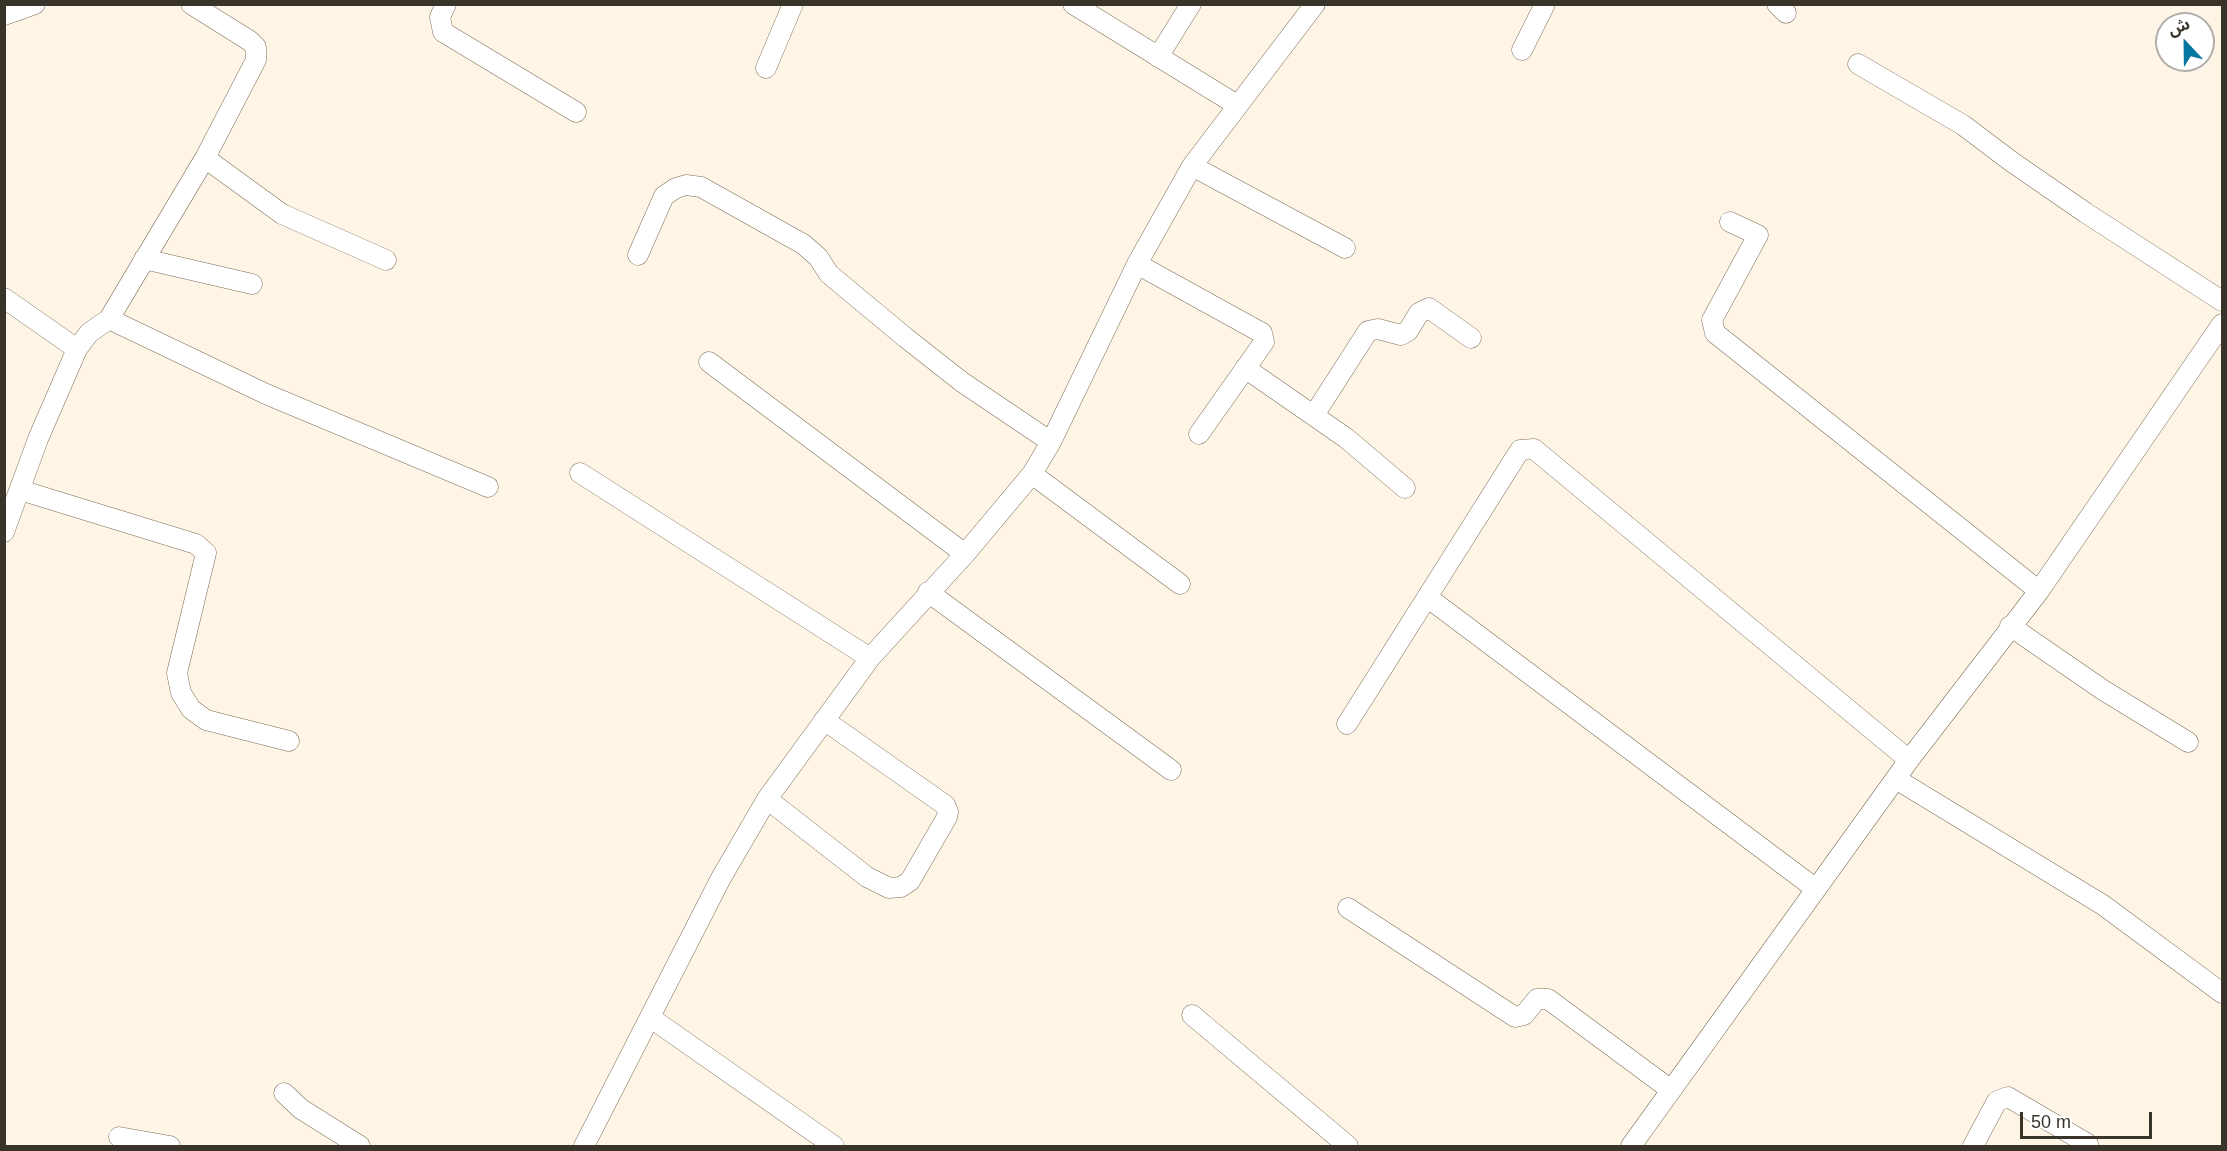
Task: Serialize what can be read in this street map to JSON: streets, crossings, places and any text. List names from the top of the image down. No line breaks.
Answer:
{"scale_bar":"50 m","north":"top"}
